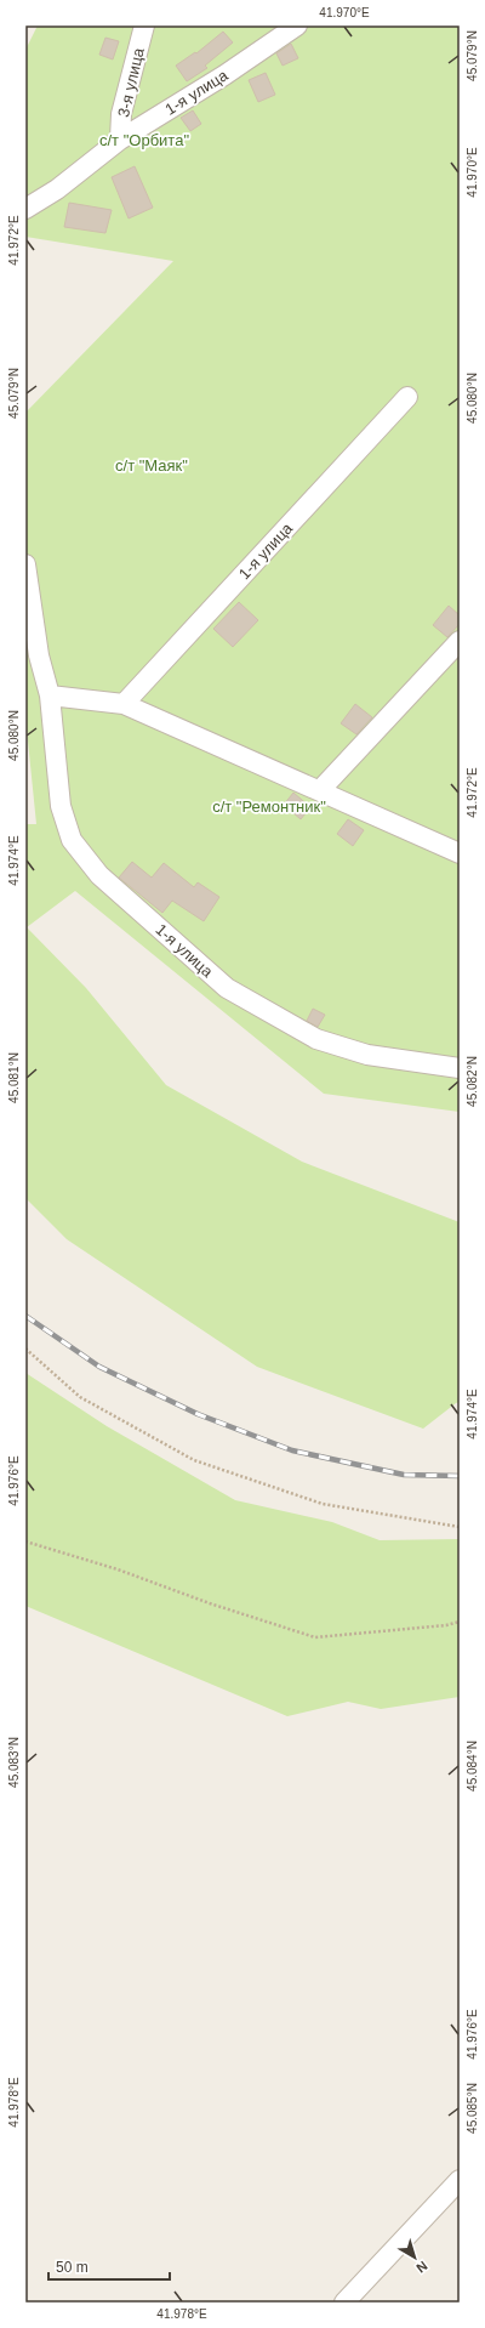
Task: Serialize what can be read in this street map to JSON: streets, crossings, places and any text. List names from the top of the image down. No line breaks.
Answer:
{"streets":{"street":["3-я улица","1-я улица"]},"crossings":[["3-я улица","1-я улица"]],"parks":["с/т \"Орбита\"","с/т \"Маяк\"","с/т \"Ремонтник\""],"scale_bar":"50 m","north":"bottom right","coordinates":["41.970°E","45.079°N","41.972°E","45.080°N","41.974°E","45.081°N","45.082°N","41.976°E","45.083°N","45.084°N","41.978°E","45.085°N"]}
